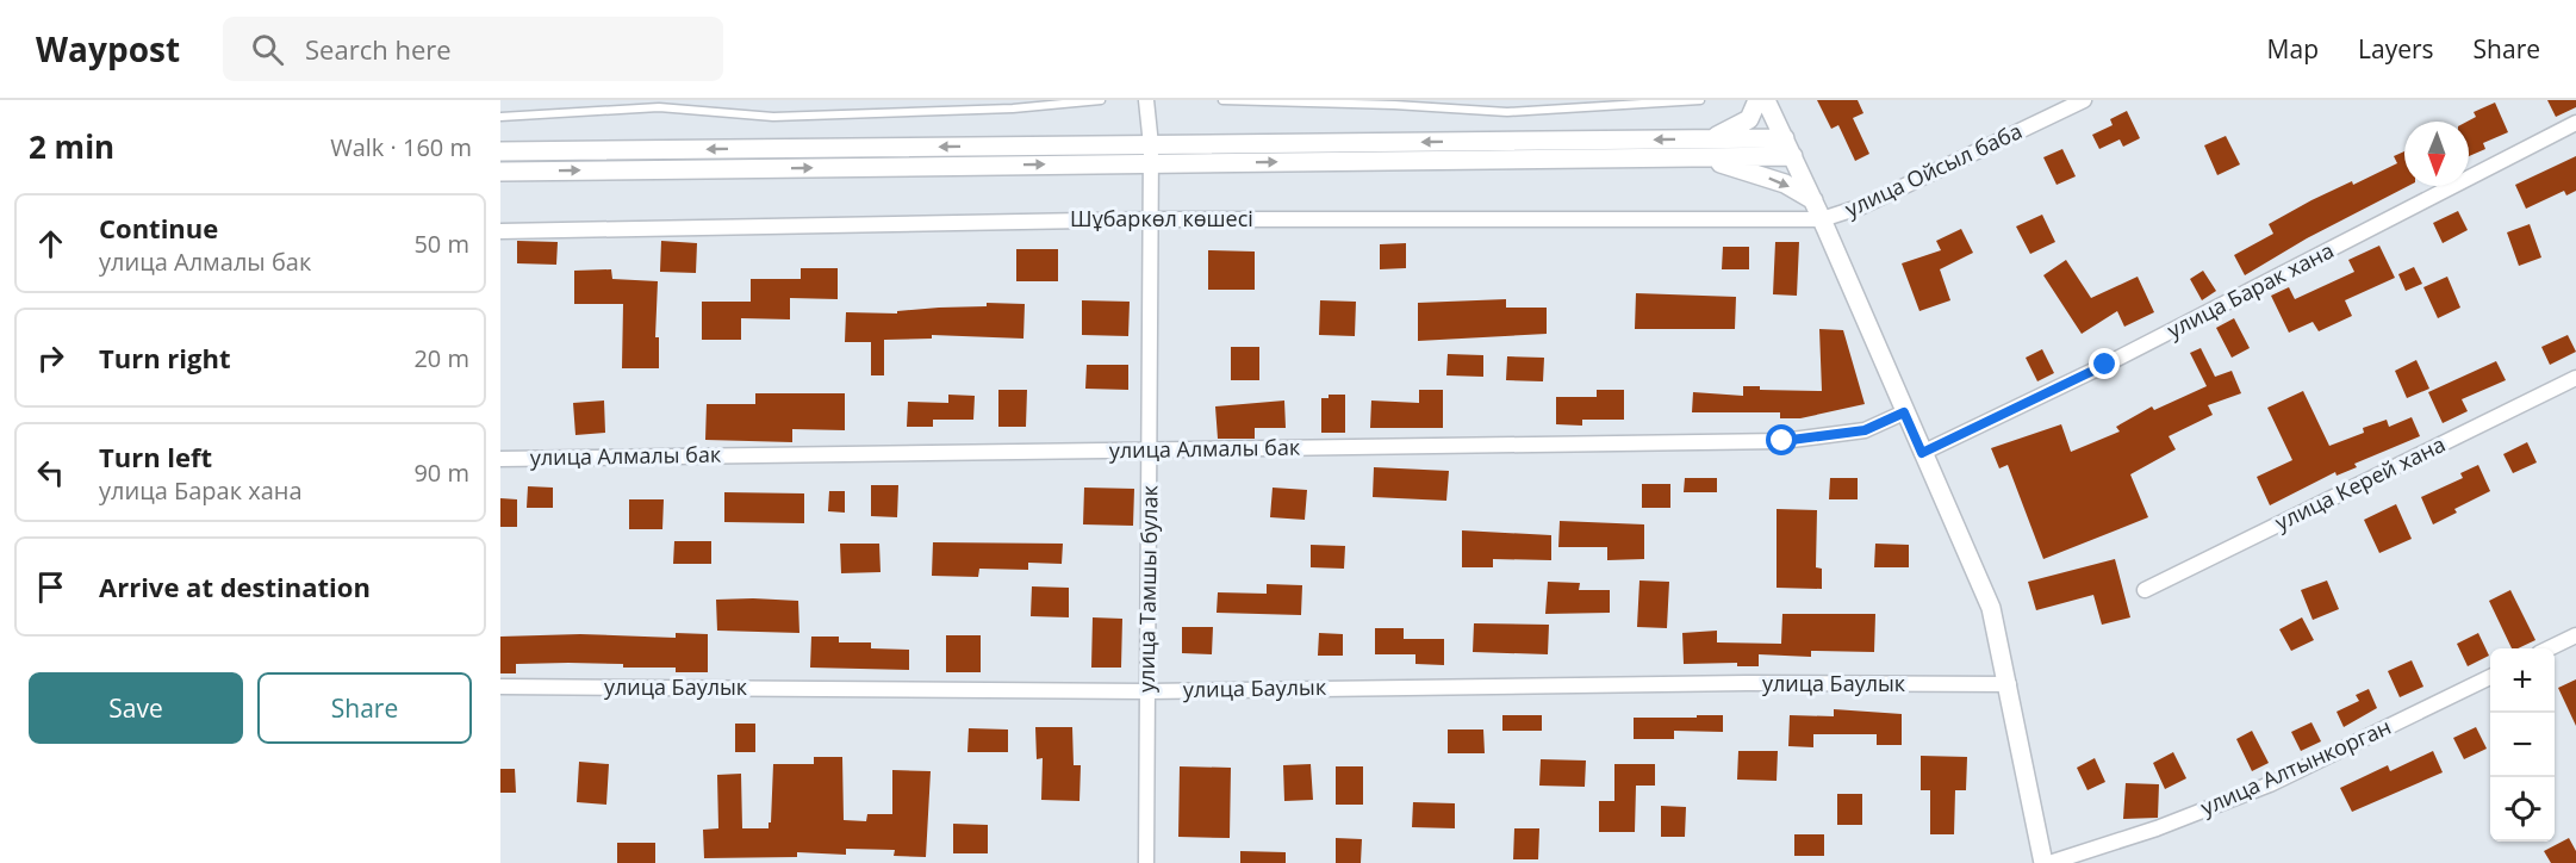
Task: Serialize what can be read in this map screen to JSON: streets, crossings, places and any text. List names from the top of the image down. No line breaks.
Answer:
{"streets":{"street":["улица Ойсыл баба","Шұбаркөл көшесі","улица Барак хана","улица Алмалы бак","улица Керей хана","улица Тамшы булак","улица Баулык","улица Алтынкорган"]},"crossings":[["улица Ойсыл баба","Шұбаркөл көшесі"],["Шұбаркөл көшесі","улица Тамшы булак"],["улица Алмалы бак","улица Тамшы булак"],["улица Тамшы булак","улица Баулык"]],"north":"bottom","page":{"header":"Waypost","search":"Search here","nav":["Map","Layers","Share"],"heading":["2 min","Walk · 160 m"],"list":[["Continue","улица Алмалы бак","50 m"],["Turn right","20 m"],["Turn left","улица Барак хана","90 m"],"Arrive at destination"],"map_buttons":["+","−"],"buttons":["Save","Share"]}}
